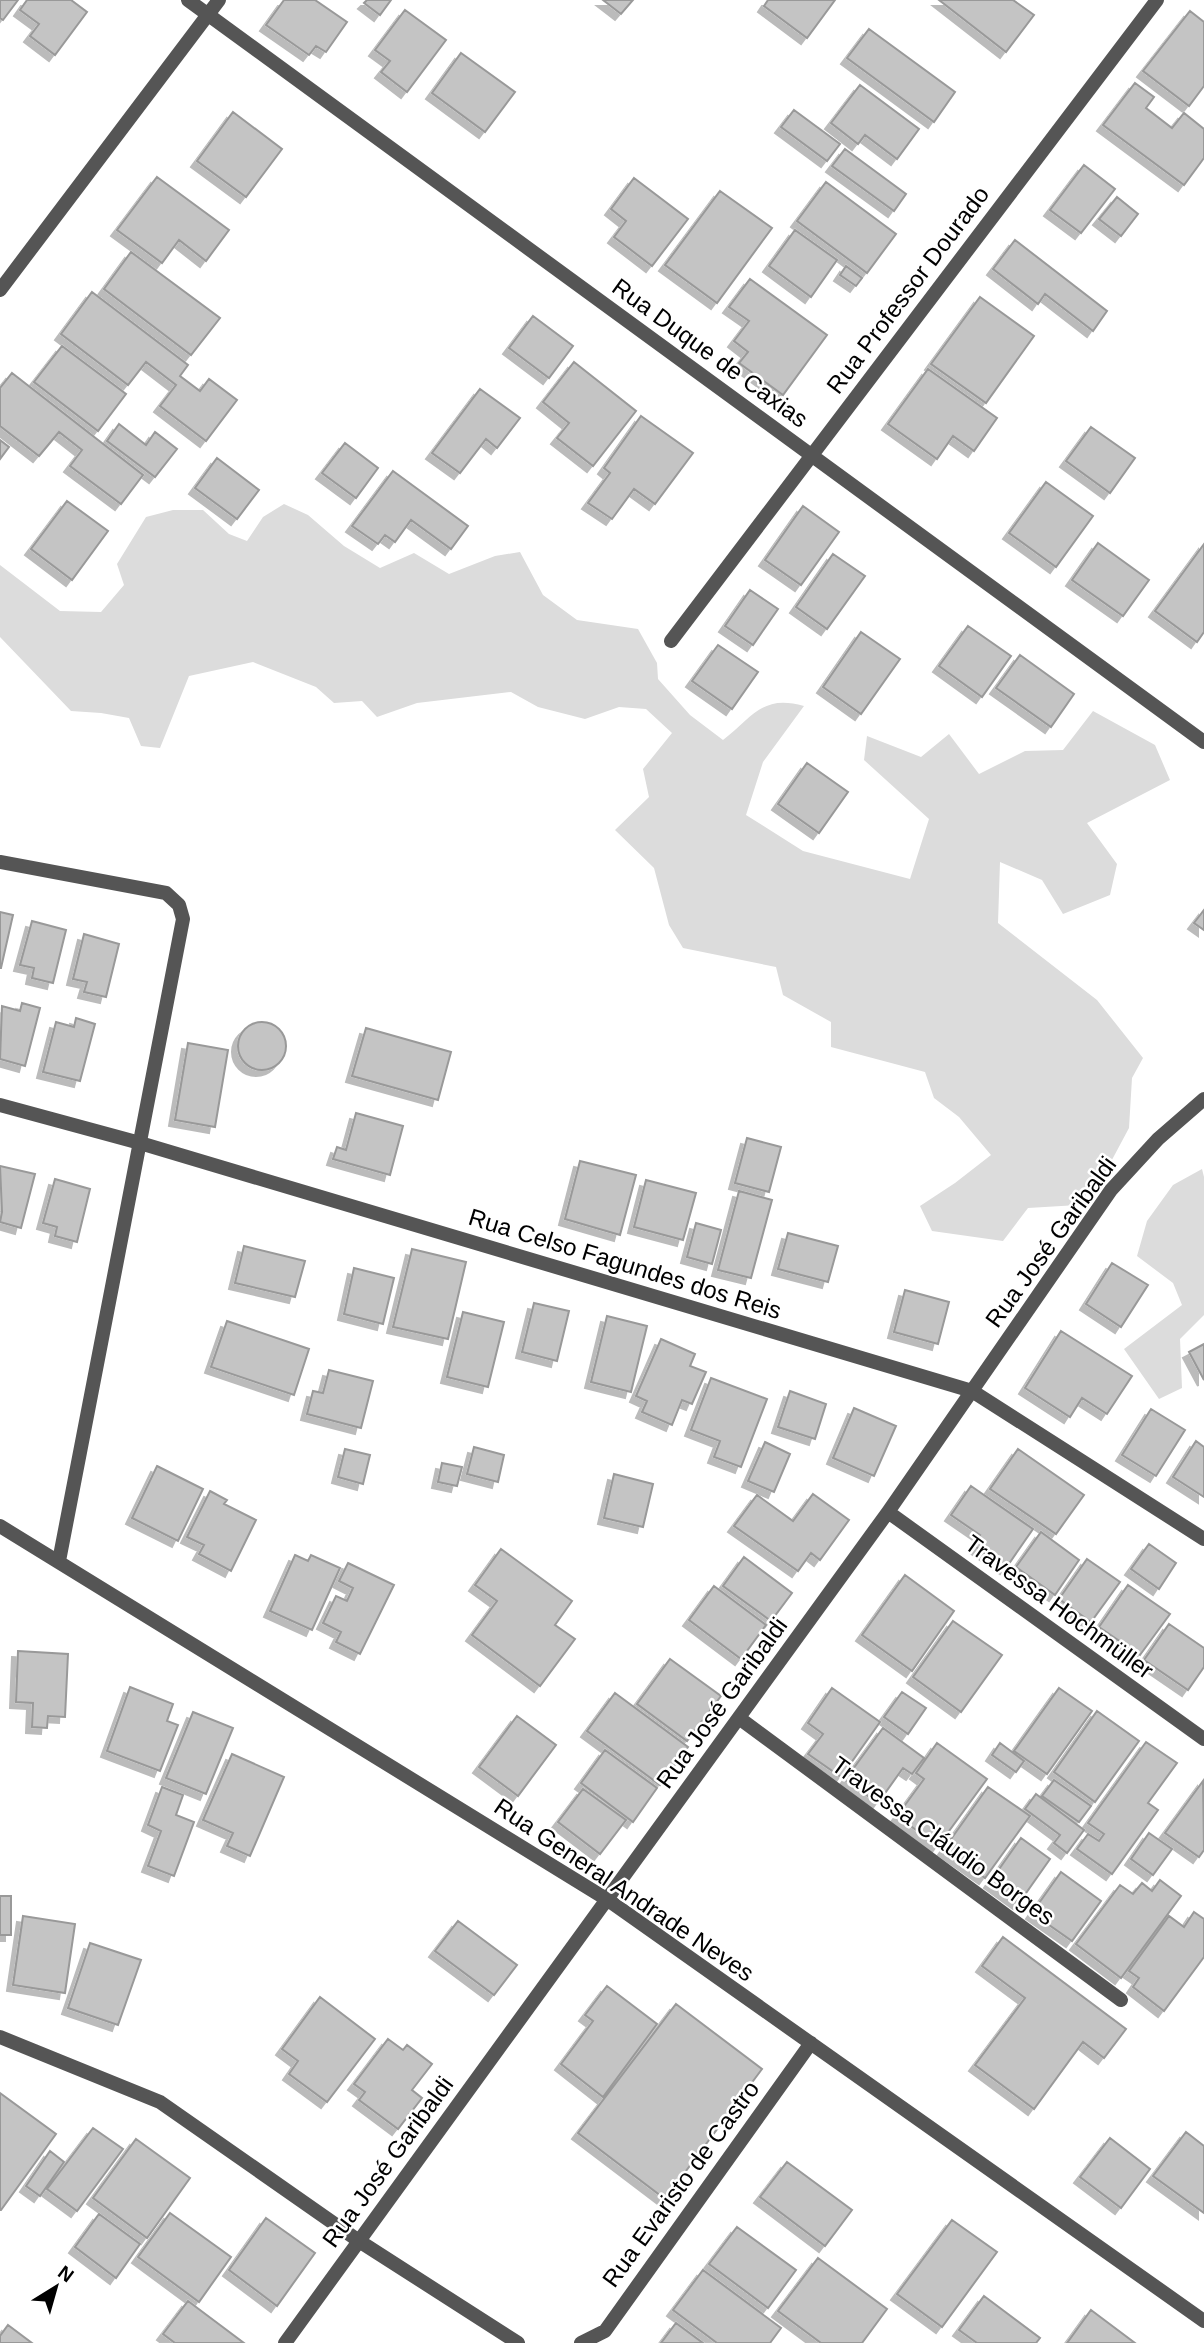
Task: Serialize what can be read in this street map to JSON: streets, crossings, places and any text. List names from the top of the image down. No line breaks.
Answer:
{"streets":{"street":["Rua Professor Dourado","Rua Duque de Caxias","Rua José Garibaldi","Rua Celso Fagundes dos Reis","Travessa Hochmüller","Travessa Cláudio Borges","Rua General Andrade Neves","Rua Evaristo de Castro"]},"crossings":[["Rua Professor Dourado","Rua Duque de Caxias"],["Rua José Garibaldi","Rua Celso Fagundes dos Reis"],["Rua José Garibaldi","Travessa Hochmüller"],["Rua José Garibaldi","Travessa Cláudio Borges"],["Rua José Garibaldi","Rua General Andrade Neves"],["Rua General Andrade Neves","Rua Evaristo de Castro"]],"north":"top right"}
